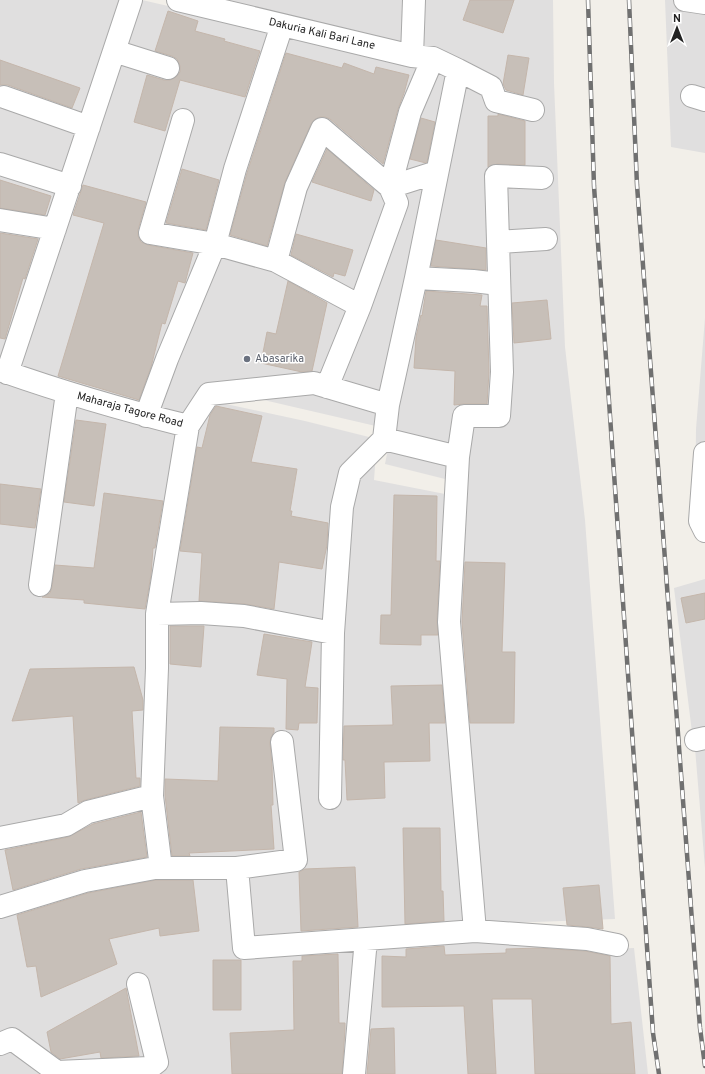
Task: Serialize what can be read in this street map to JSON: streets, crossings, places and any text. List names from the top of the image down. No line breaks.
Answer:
{"streets":{"street":["Dakuria Kali Bari Lane","Maharaja Tagore Road"]},"places":["Abasarika"],"north":"top"}
